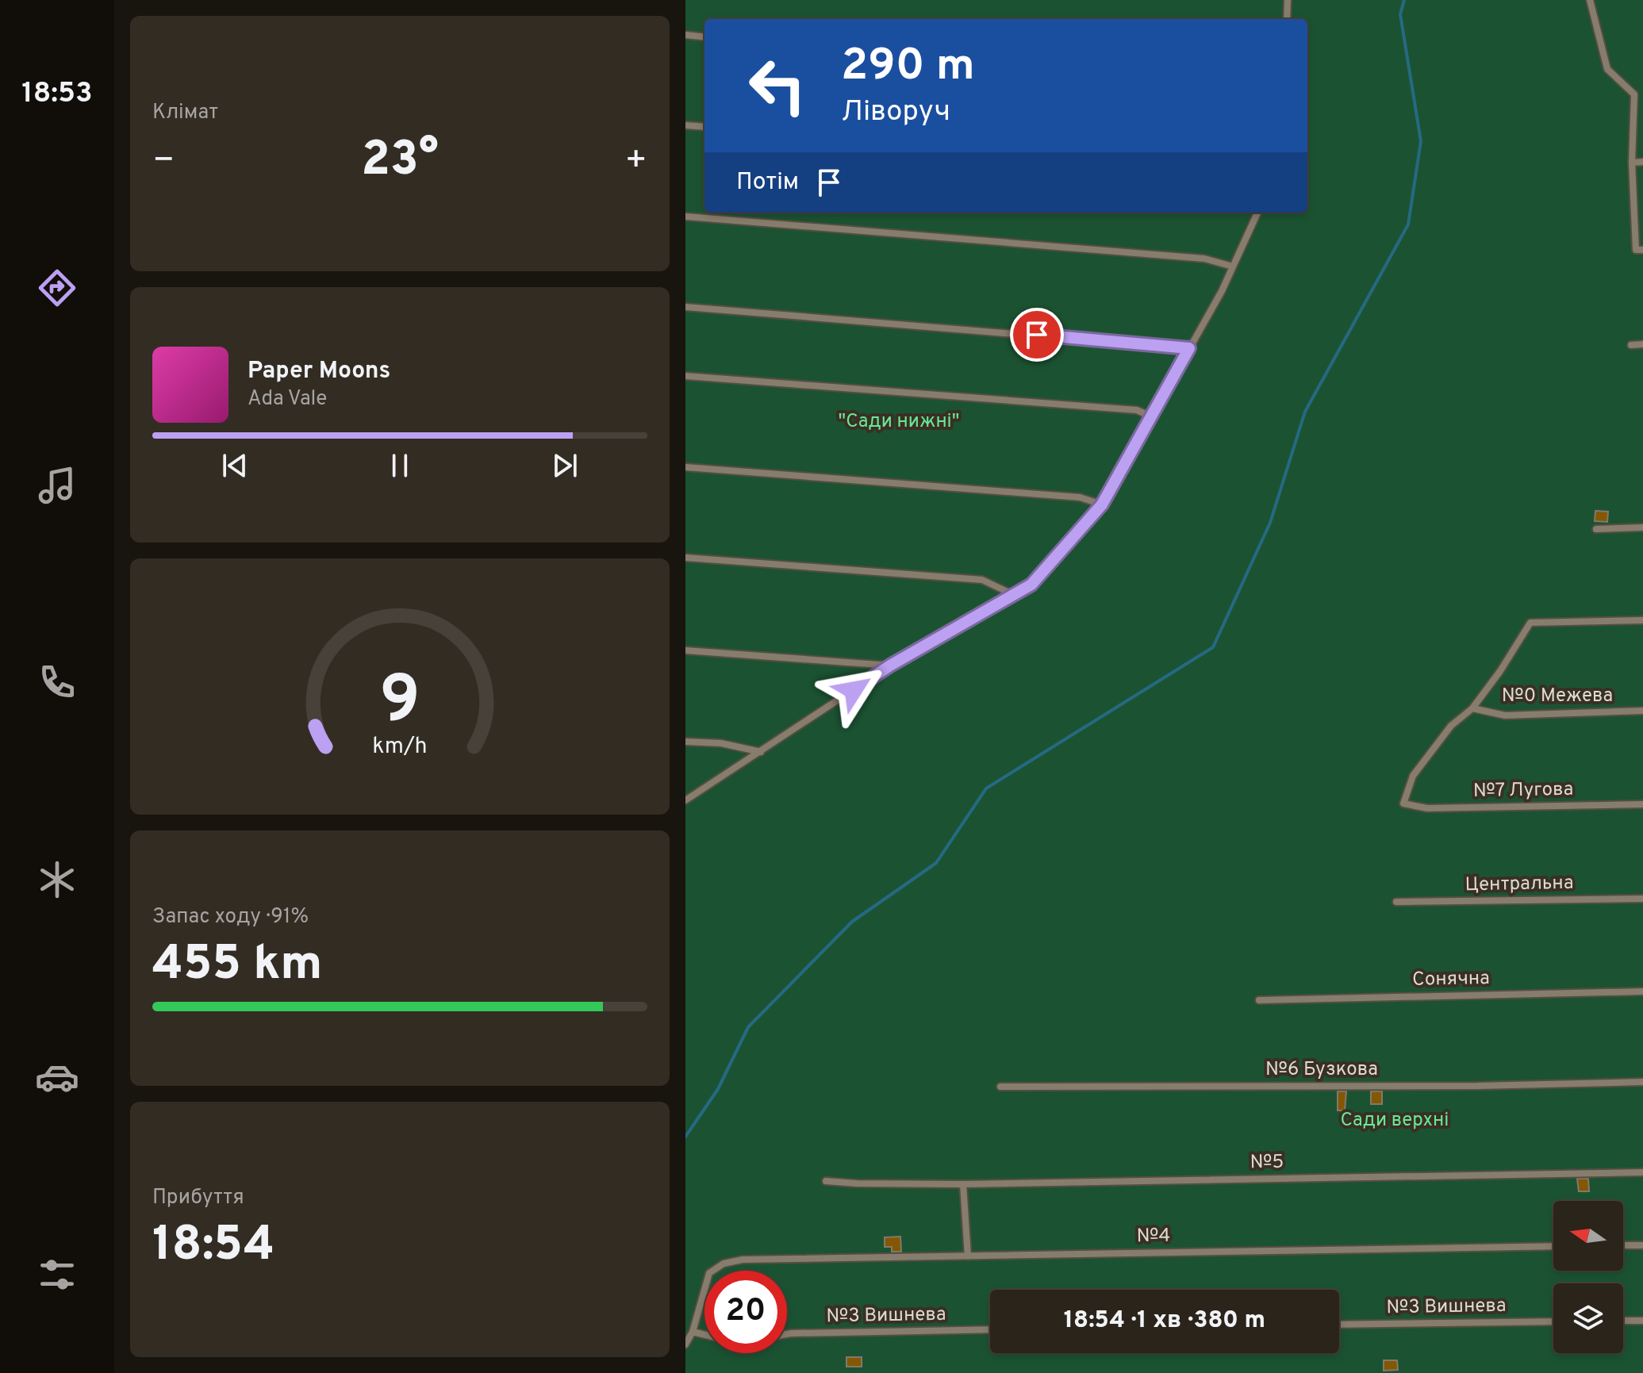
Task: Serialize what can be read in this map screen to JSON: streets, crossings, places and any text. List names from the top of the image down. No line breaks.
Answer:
{"streets":{"lane":["№0 Межева","№7 Лугова","Центральна","Сонячна","№6 Бузкова","№5","№4","№3 Вишнева"]},"crossings":[["№0 Межева","№7 Лугова"]],"parks":["\"Сади нижні\"","Сади верхні"],"north":"left","page":{"tabs":"18:53","tile":["Клімат",["Запас ходу · 91%","455 km"],["Прибуття","18:54"]],"turn":["290 m","Ліворуч"],"heat":["−","23°","+"],"then":"Потім","song":["Paper Moons","Ada Vale"],"limit":"20","trip":"18:54 · 1 хв · 380 m","gauge":["9","km/h"]}}
